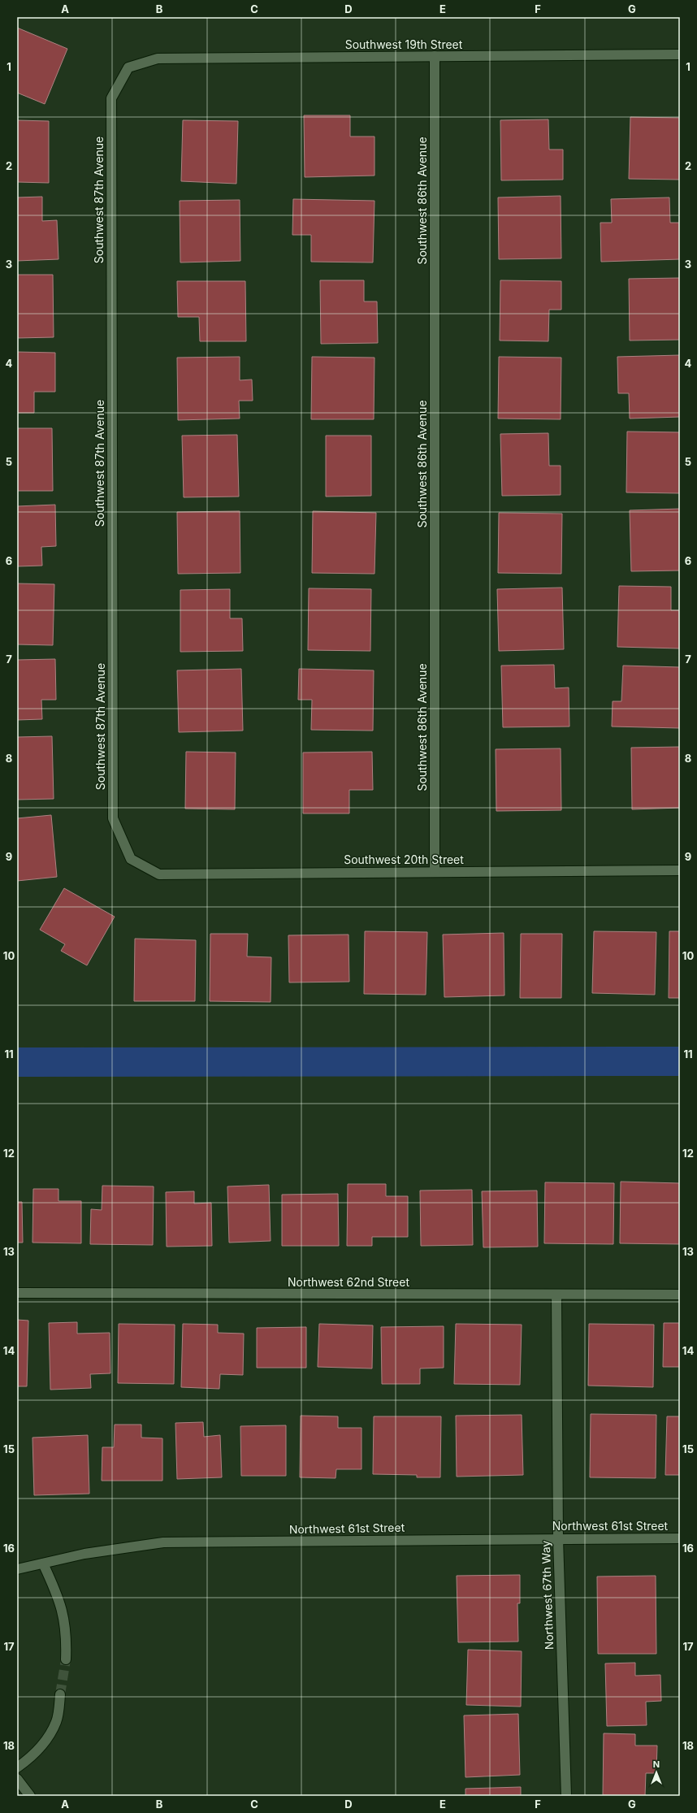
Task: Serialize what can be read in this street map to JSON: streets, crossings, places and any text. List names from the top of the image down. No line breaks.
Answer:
{"streets":{"street":["Southwest 19th Street","Southwest 87th Avenue","Southwest 86th Avenue","Southwest 20th Street","Northwest 62nd Street","Northwest 61st Street","Northwest 67th Way"]},"crossings":[["Southwest 19th Street","Southwest 87th Avenue"],["Southwest 19th Street","Southwest 86th Avenue"],["Southwest 87th Avenue","Southwest 20th Street"],["Southwest 86th Avenue","Southwest 20th Street"],["Northwest 62nd Street","Northwest 67th Way"],["Northwest 61st Street","Northwest 67th Way"]],"north":"top","grid":{"columns":["A","B","C","D","E","F","G"],"rows":["1","2","3","4","5","6","7","8","9","10","11","12","13","14","15","16","17","18"]}}
